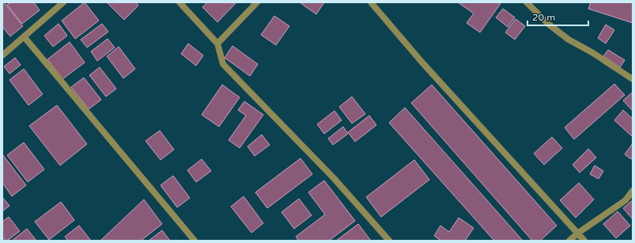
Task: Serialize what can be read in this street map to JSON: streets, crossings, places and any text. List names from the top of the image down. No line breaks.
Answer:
{"scale_bar":"20 m"}
